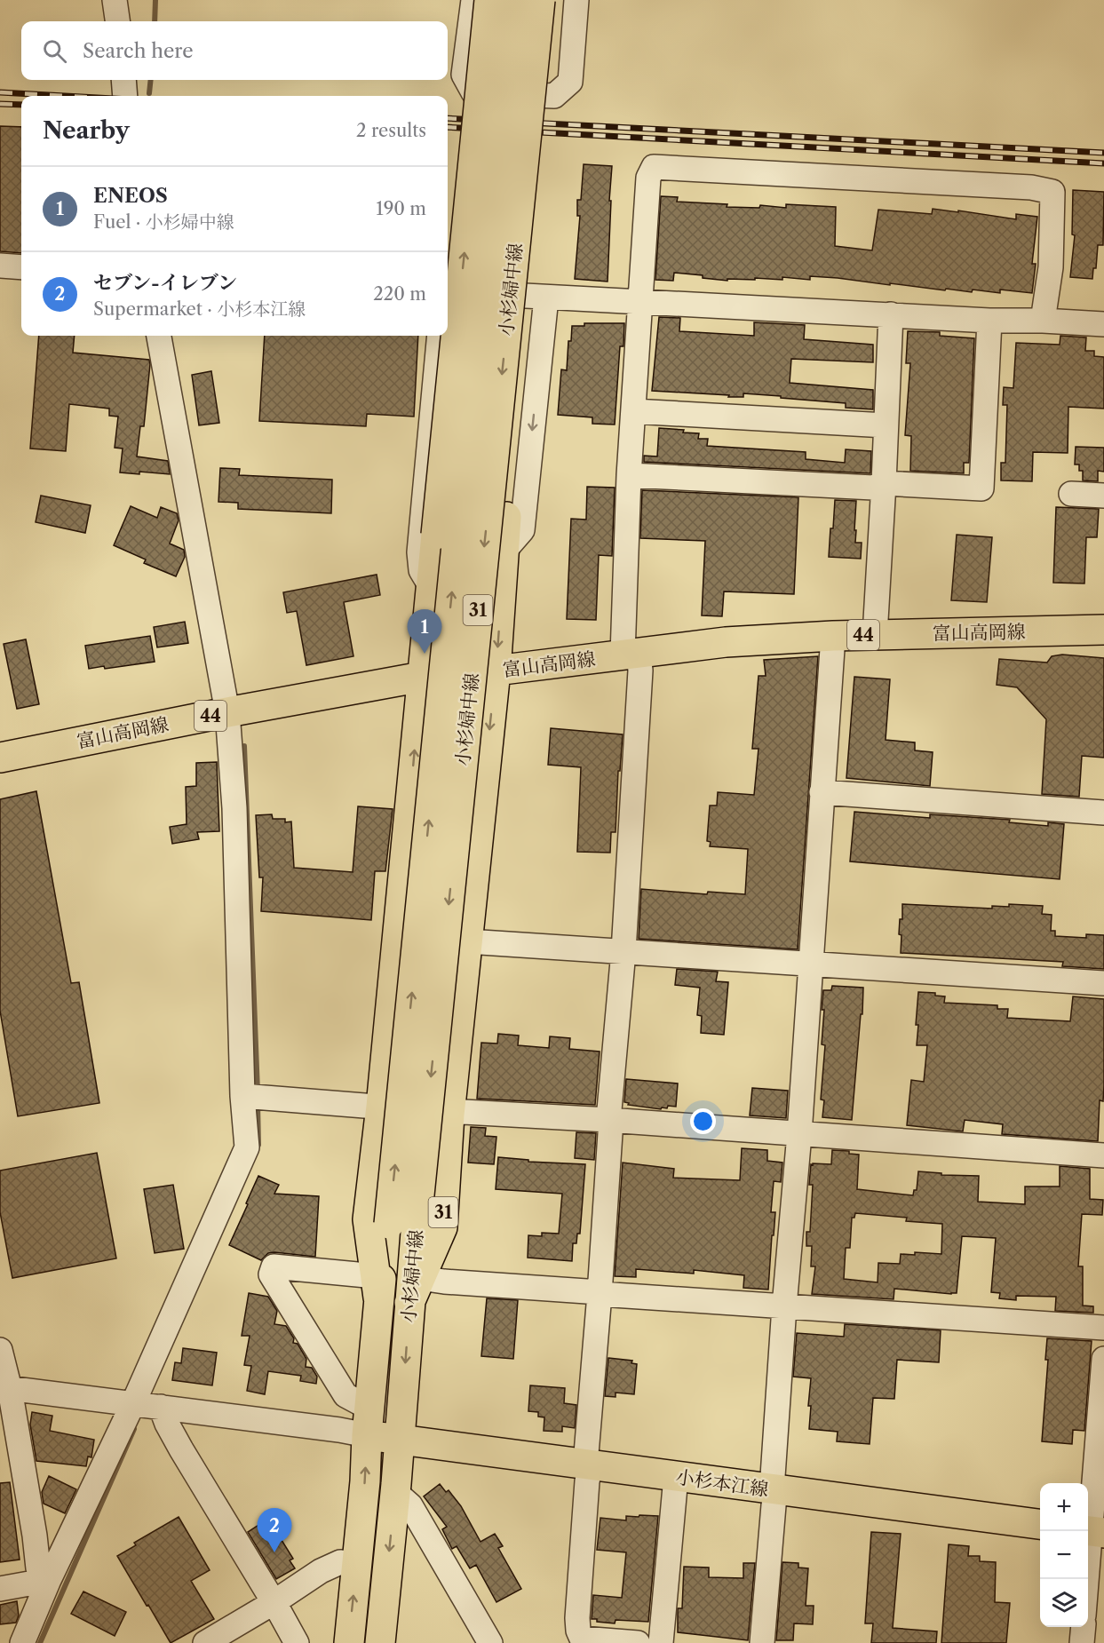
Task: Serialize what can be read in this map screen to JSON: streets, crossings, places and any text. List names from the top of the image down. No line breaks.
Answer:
{"streets":{"main road":["小杉婦中線","31","富山高岡線","44","小杉本江線"]},"crossings":[["小杉婦中線","31"],["小杉婦中線","小杉本江線"],["31","富山高岡線"]],"page":{"search":"Search here","heading":["Nearby","2 results"],"list":[{"mark":"1","name":"ENEOS","note":"Fuel · 小杉婦中線","value":"190 m"},{"mark":"2","name":"セブン-イレブン","note":"Supermarket · 小杉本江線","value":"220 m"}],"pins":["1","2"],"map_buttons":["+","−"]}}
